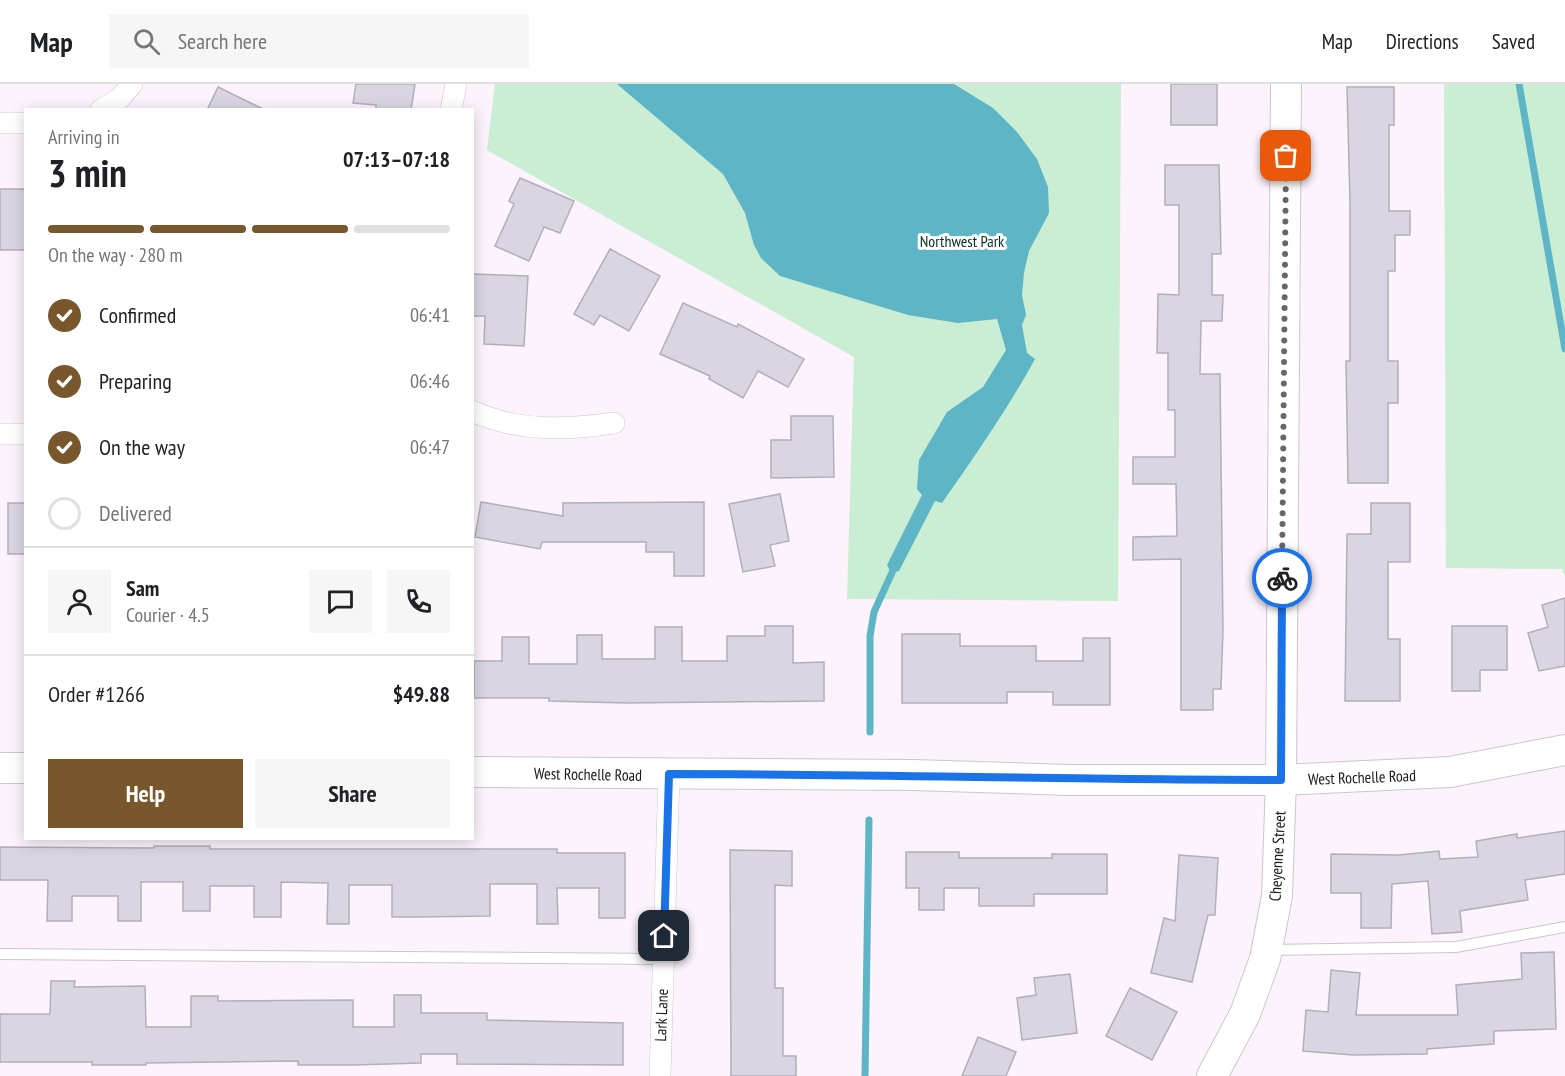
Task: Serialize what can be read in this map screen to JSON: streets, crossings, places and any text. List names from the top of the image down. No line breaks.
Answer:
{"streets":{"street":["West Rochelle Road","Cheyenne Street","Lark Lane"]},"crossings":[["West Rochelle Road","Cheyenne Street"],["West Rochelle Road","Lark Lane"]],"parks":["Northwest Park"],"page":{"header":"Map","search":"Search here","nav":["Map","Directions","Saved"],"heading":["3 min","Arriving in","07:13–07:18"],"panel":["Sam","Courier · 4.5","Order #1266","$49.88"],"bar":"On the way · 280 m","list":[["Confirmed","06:41"],["Preparing","06:46"],["On the way","06:47"],"Delivered"],"buttons":["Help","Share"]}}
